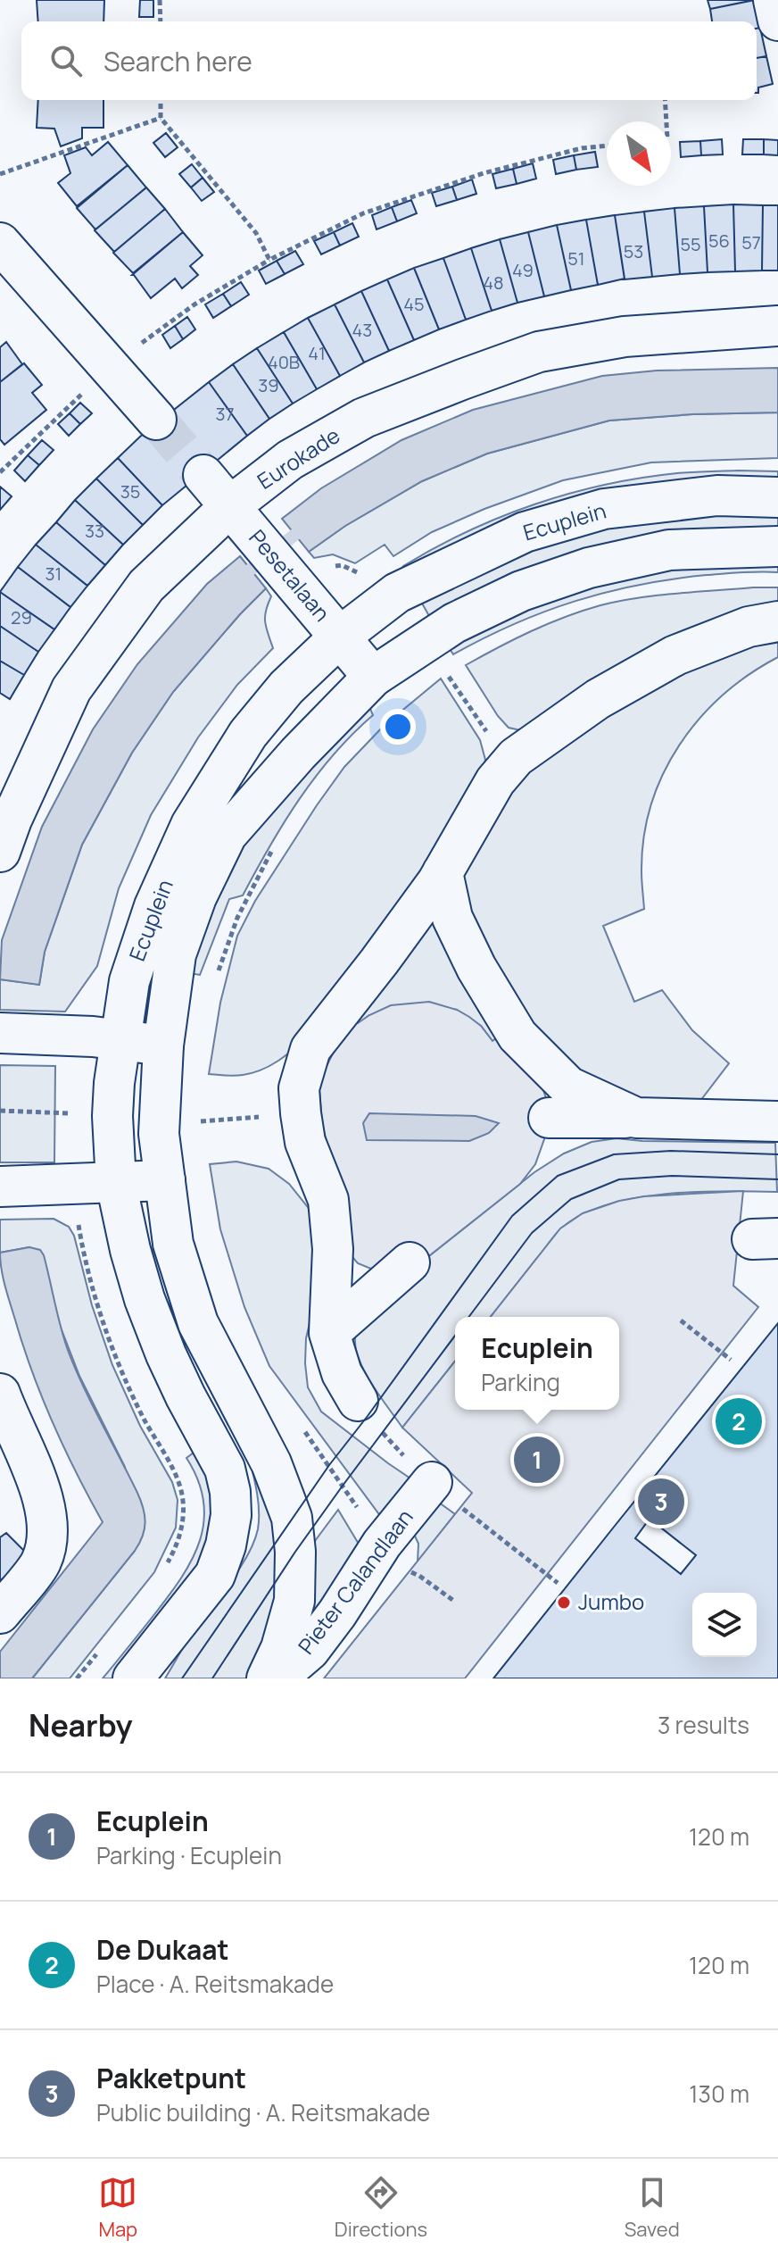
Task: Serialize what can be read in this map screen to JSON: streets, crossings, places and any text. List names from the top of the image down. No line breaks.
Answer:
{"streets":{"street":["Eurokade","Ecuplein","Pesetalaan","Pieter Calandlaan"]},"crossings":[["Eurokade","Pesetalaan"],["Ecuplein","Pesetalaan"]],"places":["Jumbo"],"house_numbers":["56","57","55","53","51","49","48","45","43","41","40B","39","37","35","33","31","29"],"north":"bottom right","page":{"search":"Search here","popup":["Ecuplein","Parking"],"pins":["2","1","3"],"heading":["Nearby","3 results"],"list":[{"mark":"1","name":"Ecuplein","note":"Parking · Ecuplein","value":"120 m"},{"mark":"2","name":"De Dukaat","note":"Place · A. Reitsmakade","value":"120 m"},{"mark":"3","name":"Pakketpunt","note":"Public building · A. Reitsmakade","value":"130 m"}],"nav":["Map","Directions","Saved"]}}
